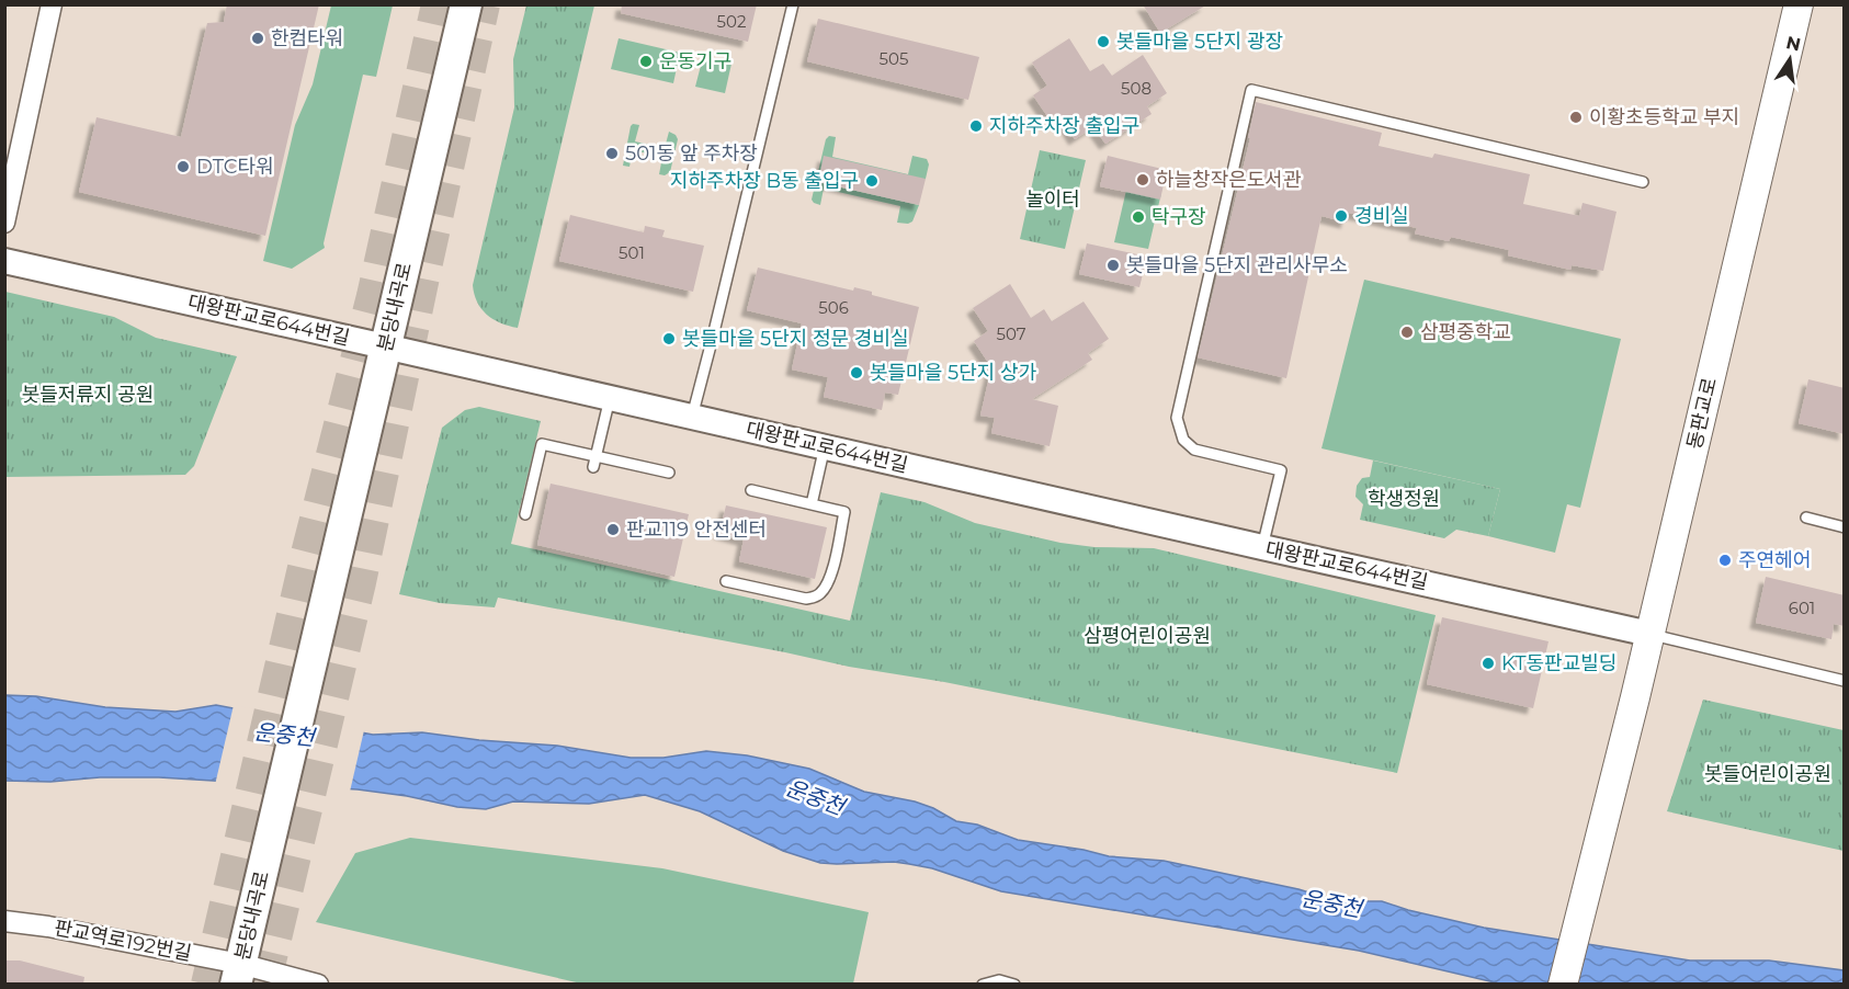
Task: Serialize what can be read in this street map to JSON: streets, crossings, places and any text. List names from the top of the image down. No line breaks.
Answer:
{"streets":{"main road":["분당내곡로","동판교로"],"street":["대왕판교로644번길","판교역로192번길"]},"crossings":[["분당내곡로","대왕판교로644번길"],["분당내곡로","판교역로192번길"],["대왕판교로644번길","동판교로"]],"water":["운중천"],"parks":["놀이터","봇들저류지 공원","학생정원","삼평어린이공원","봇들어린이공원"],"places":["한컴타워","봇들마을 5단지 광장","운동기구","이황초등학교 부지","지하주차장 출입구","501동 앞 주차장","DTC타워","하늘창작은도서관","지하주차장 B동 출입구","경비실","탁구장","봇들마을 5단지 관리사무소","삼평중학교","봇들마을 5단지 정문 경비실","봇들마을 5단지 상가","판교119 안전센터","주연헤어","KT동판교빌딩"],"house_numbers":["502","505","508","501","506","507","601"],"north":"top"}
